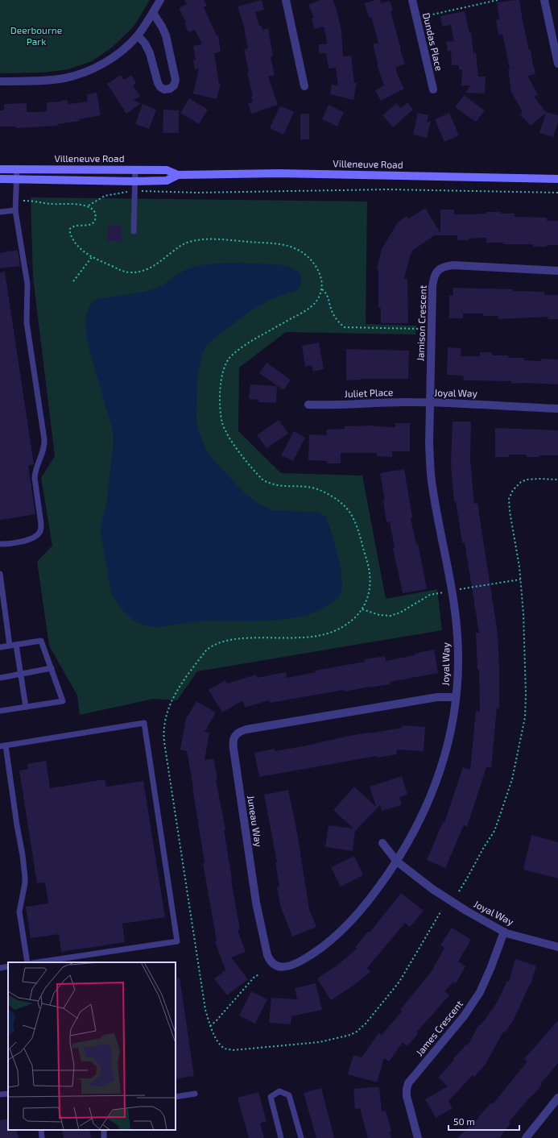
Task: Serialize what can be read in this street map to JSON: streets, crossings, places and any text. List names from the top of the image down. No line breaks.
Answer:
{"streets":{"main road":["Villeneuve Road"],"street":["Dundas Place","Jamison Crescent","Juliet Place","Joyal Way","Juneau Way","James Crescent"]},"crossings":[["Jamison Crescent","Juliet Place"],["Jamison Crescent","Joyal Way"],["Juliet Place","Joyal Way"],["Joyal Way","Juneau Way"],["Joyal Way","James Crescent"]],"parks":["Deerbourne Park"],"scale_bar":"50 m"}
